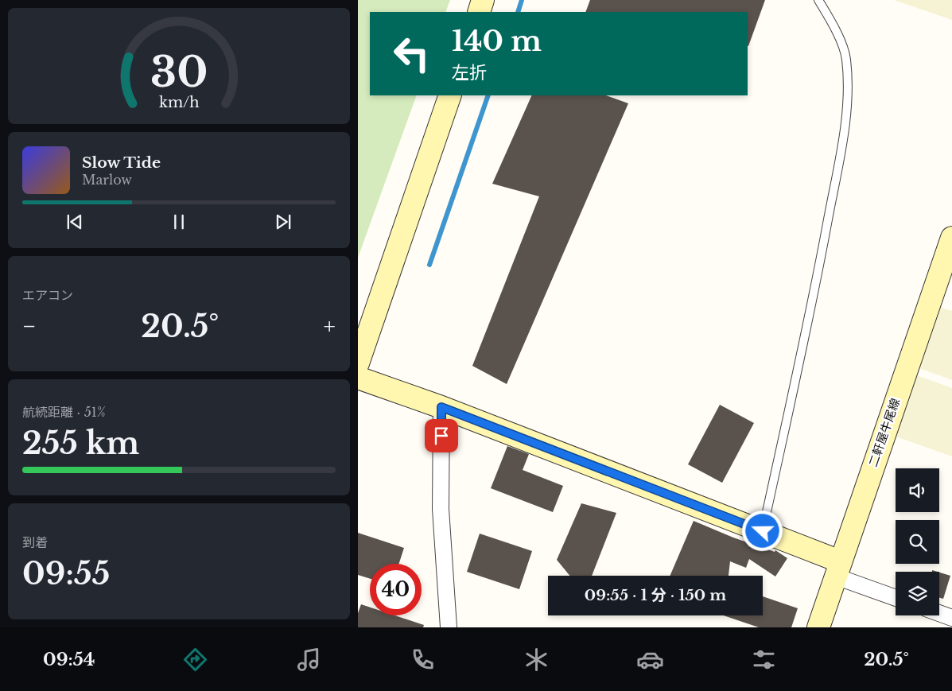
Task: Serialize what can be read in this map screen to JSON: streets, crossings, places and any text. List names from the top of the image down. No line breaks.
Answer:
{"streets":{"street":["二軒屋牛尾線"]},"page":{"turn":["140 m","左折"],"song":["Slow Tide","Marlow"],"tile":["エアコン",["航続距離 · 51%","255 km"],["到着","09:55"]],"heat":["−","20.5°","+"],"limit":"40","trip":"09:55 · 1 分 · 150 m","tabs":["09:54","20.5°"],"gauge":["30","km/h"]}}
